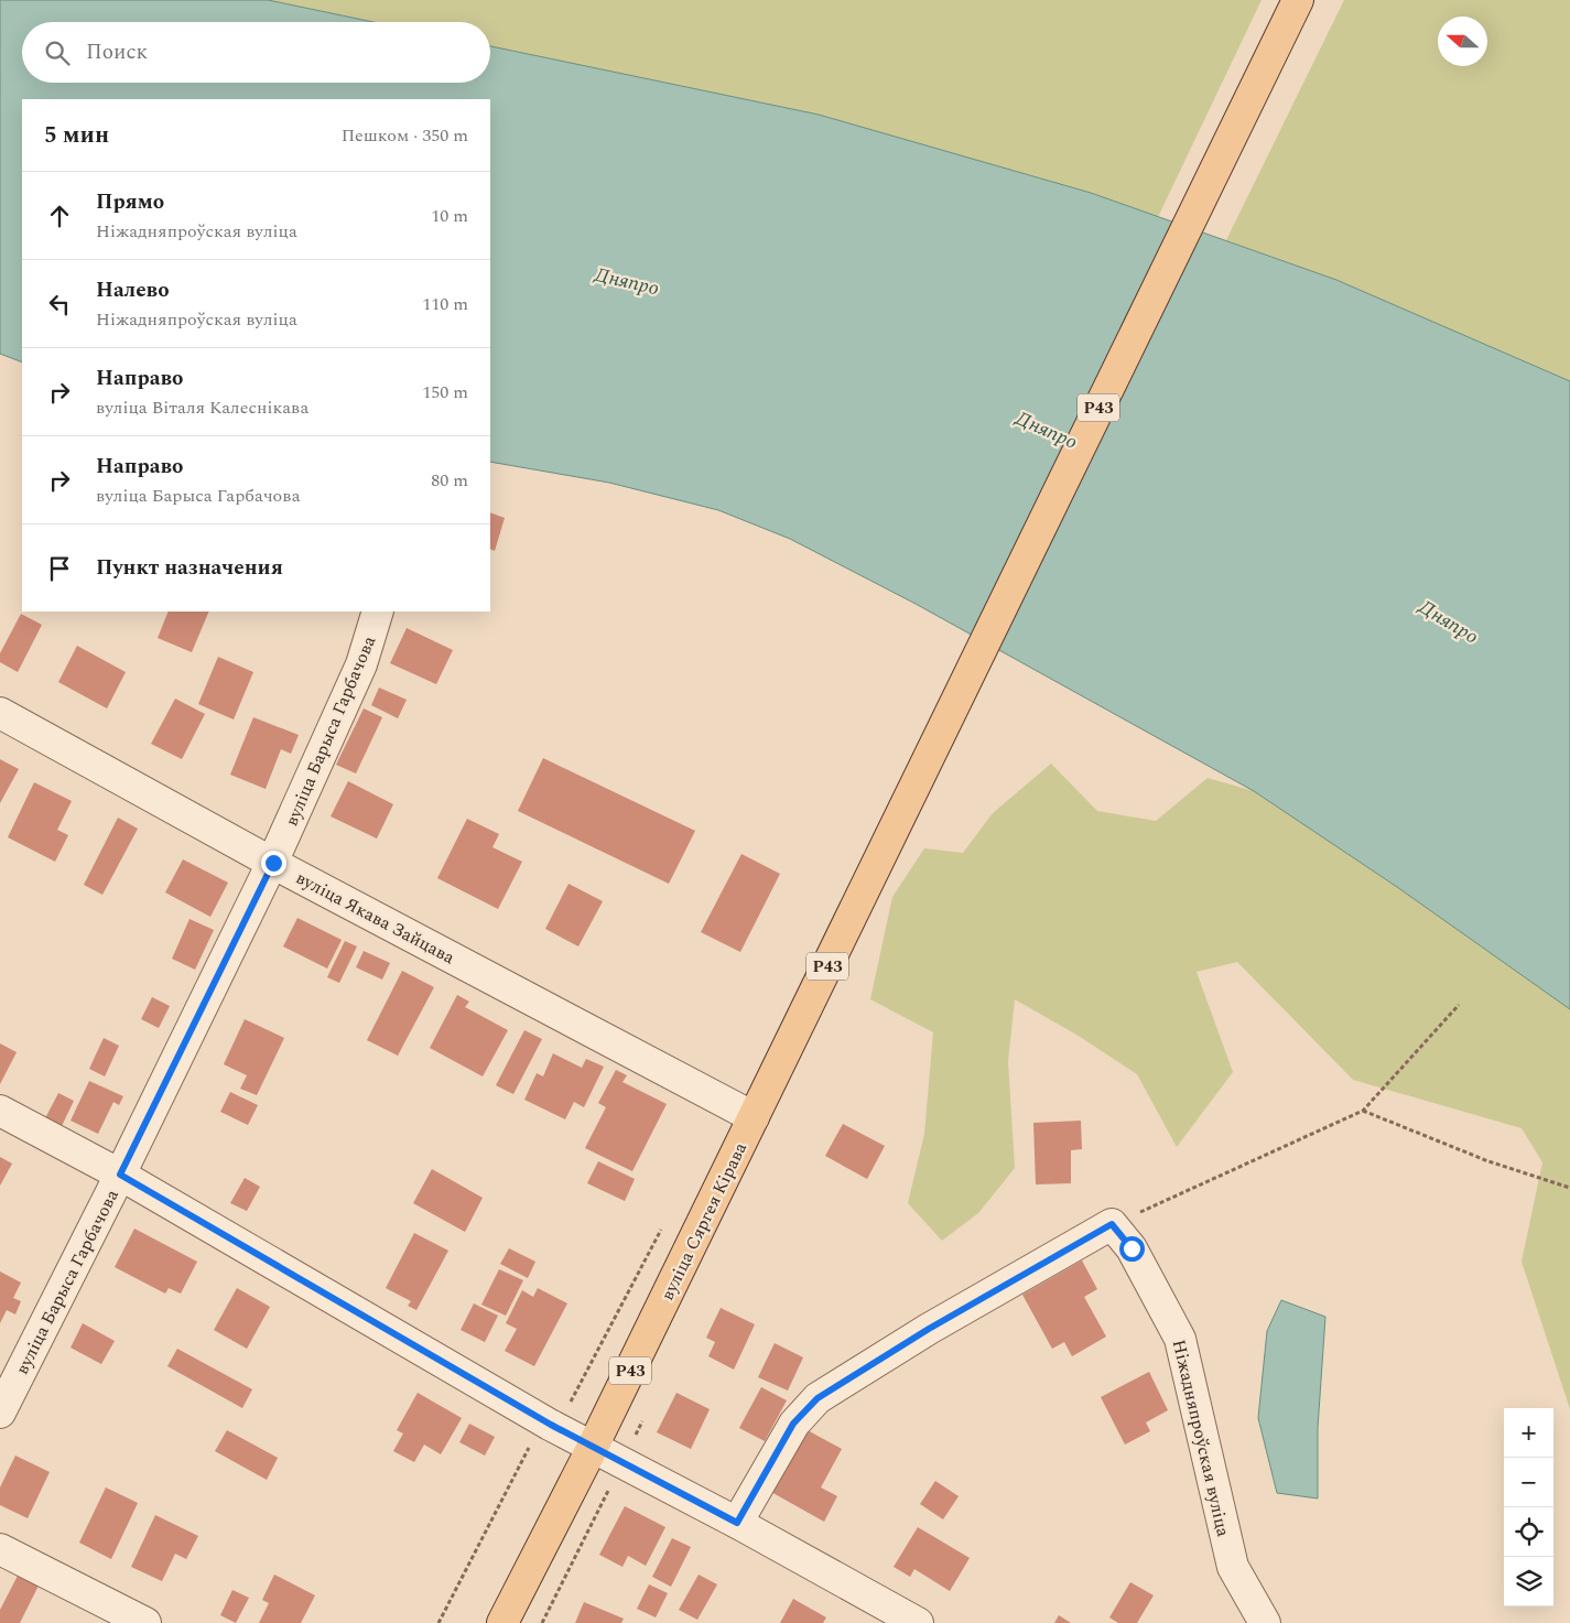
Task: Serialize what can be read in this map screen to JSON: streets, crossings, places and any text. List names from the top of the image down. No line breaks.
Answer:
{"streets":{"main road":["Р43","вуліца Сяргея Кірава"],"street":["вуліца Барыса Гарбачова","вуліца Якава Зайцава","Ніжадняпроўская вуліца"]},"crossings":[["вуліца Барыса Гарбачова","вуліца Якава Зайцава"],["вуліца Якава Зайцава","вуліца Сяргея Кірава"]],"water":["Дняпро"],"north":"left","page":{"search":"Поиск","heading":["5 мин","Пешком · 350 m"],"list":[["Прямо","Ніжадняпроўская вуліца","10 m"],["Налево","Ніжадняпроўская вуліца","110 m"],["Направо","вуліца Віталя Калеснікава","150 m"],["Направо","вуліца Барыса Гарбачова","80 m"],"Пункт назначения"],"map_buttons":["+","−"]}}
